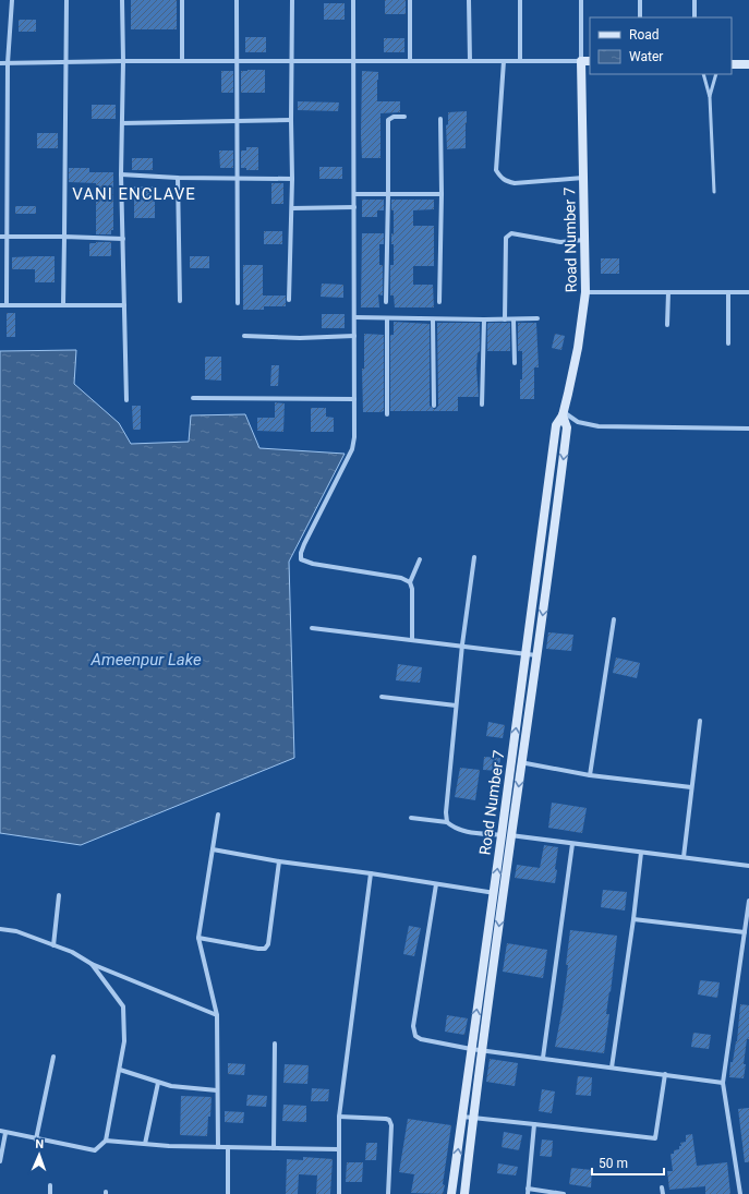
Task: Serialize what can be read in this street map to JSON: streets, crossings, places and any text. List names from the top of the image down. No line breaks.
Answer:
{"streets":{"street":["Road Number 7"]},"districts":["VANI ENCLAVE"],"water":["Ameenpur Lake"],"legend":["Road","Water"],"scale_bar":"50 m","north":"top"}
